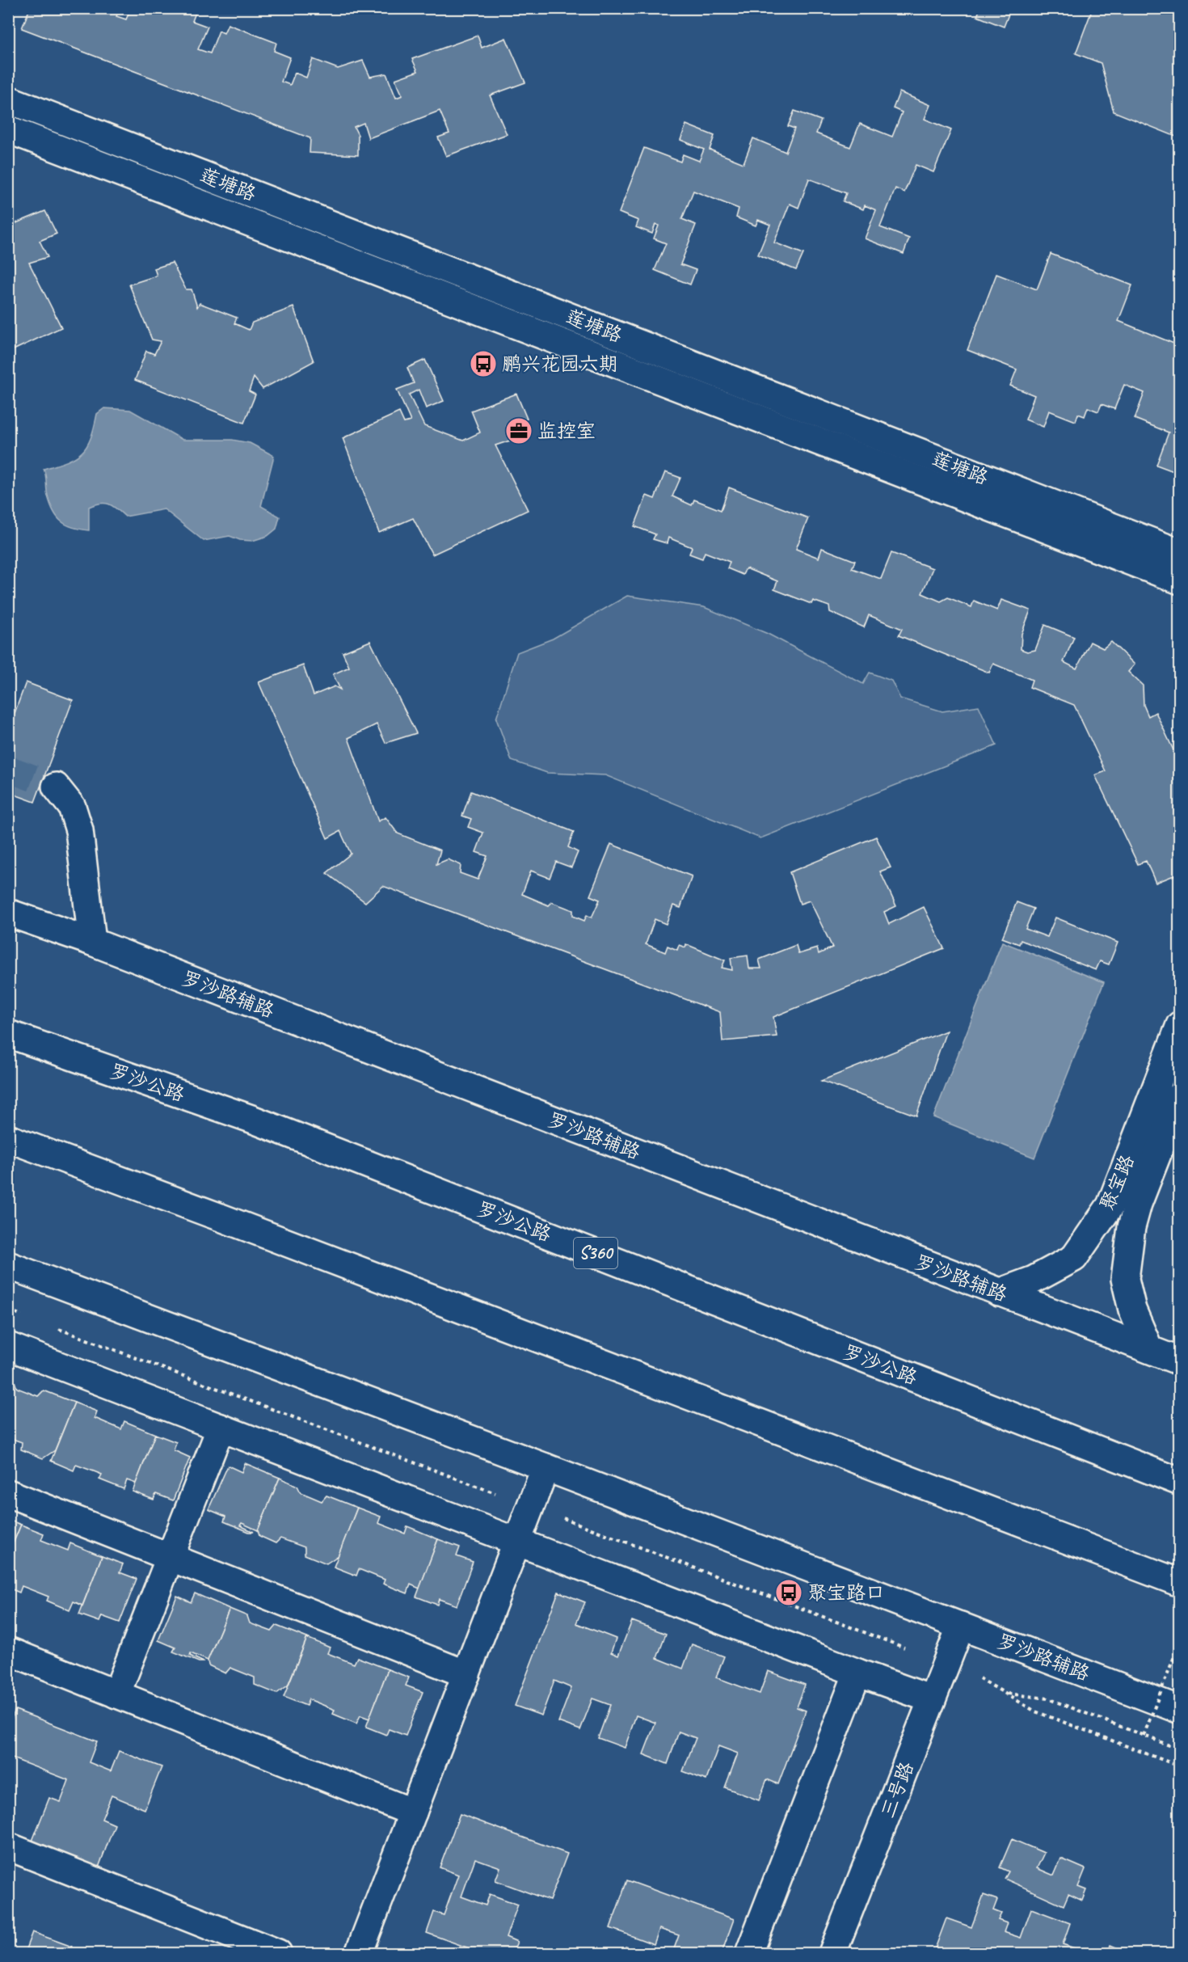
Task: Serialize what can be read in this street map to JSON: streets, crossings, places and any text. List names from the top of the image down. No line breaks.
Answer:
{"streets":{"main road":["莲塘路","罗沙路辅路","罗沙公路","聚宝路","S360","三号路"]},"crossings":[["罗沙路辅路","聚宝路"],["罗沙路辅路","三号路"]],"places":{"bus stop":["鹏兴花园六期","聚宝路口"],"office":["监控室"]}}
